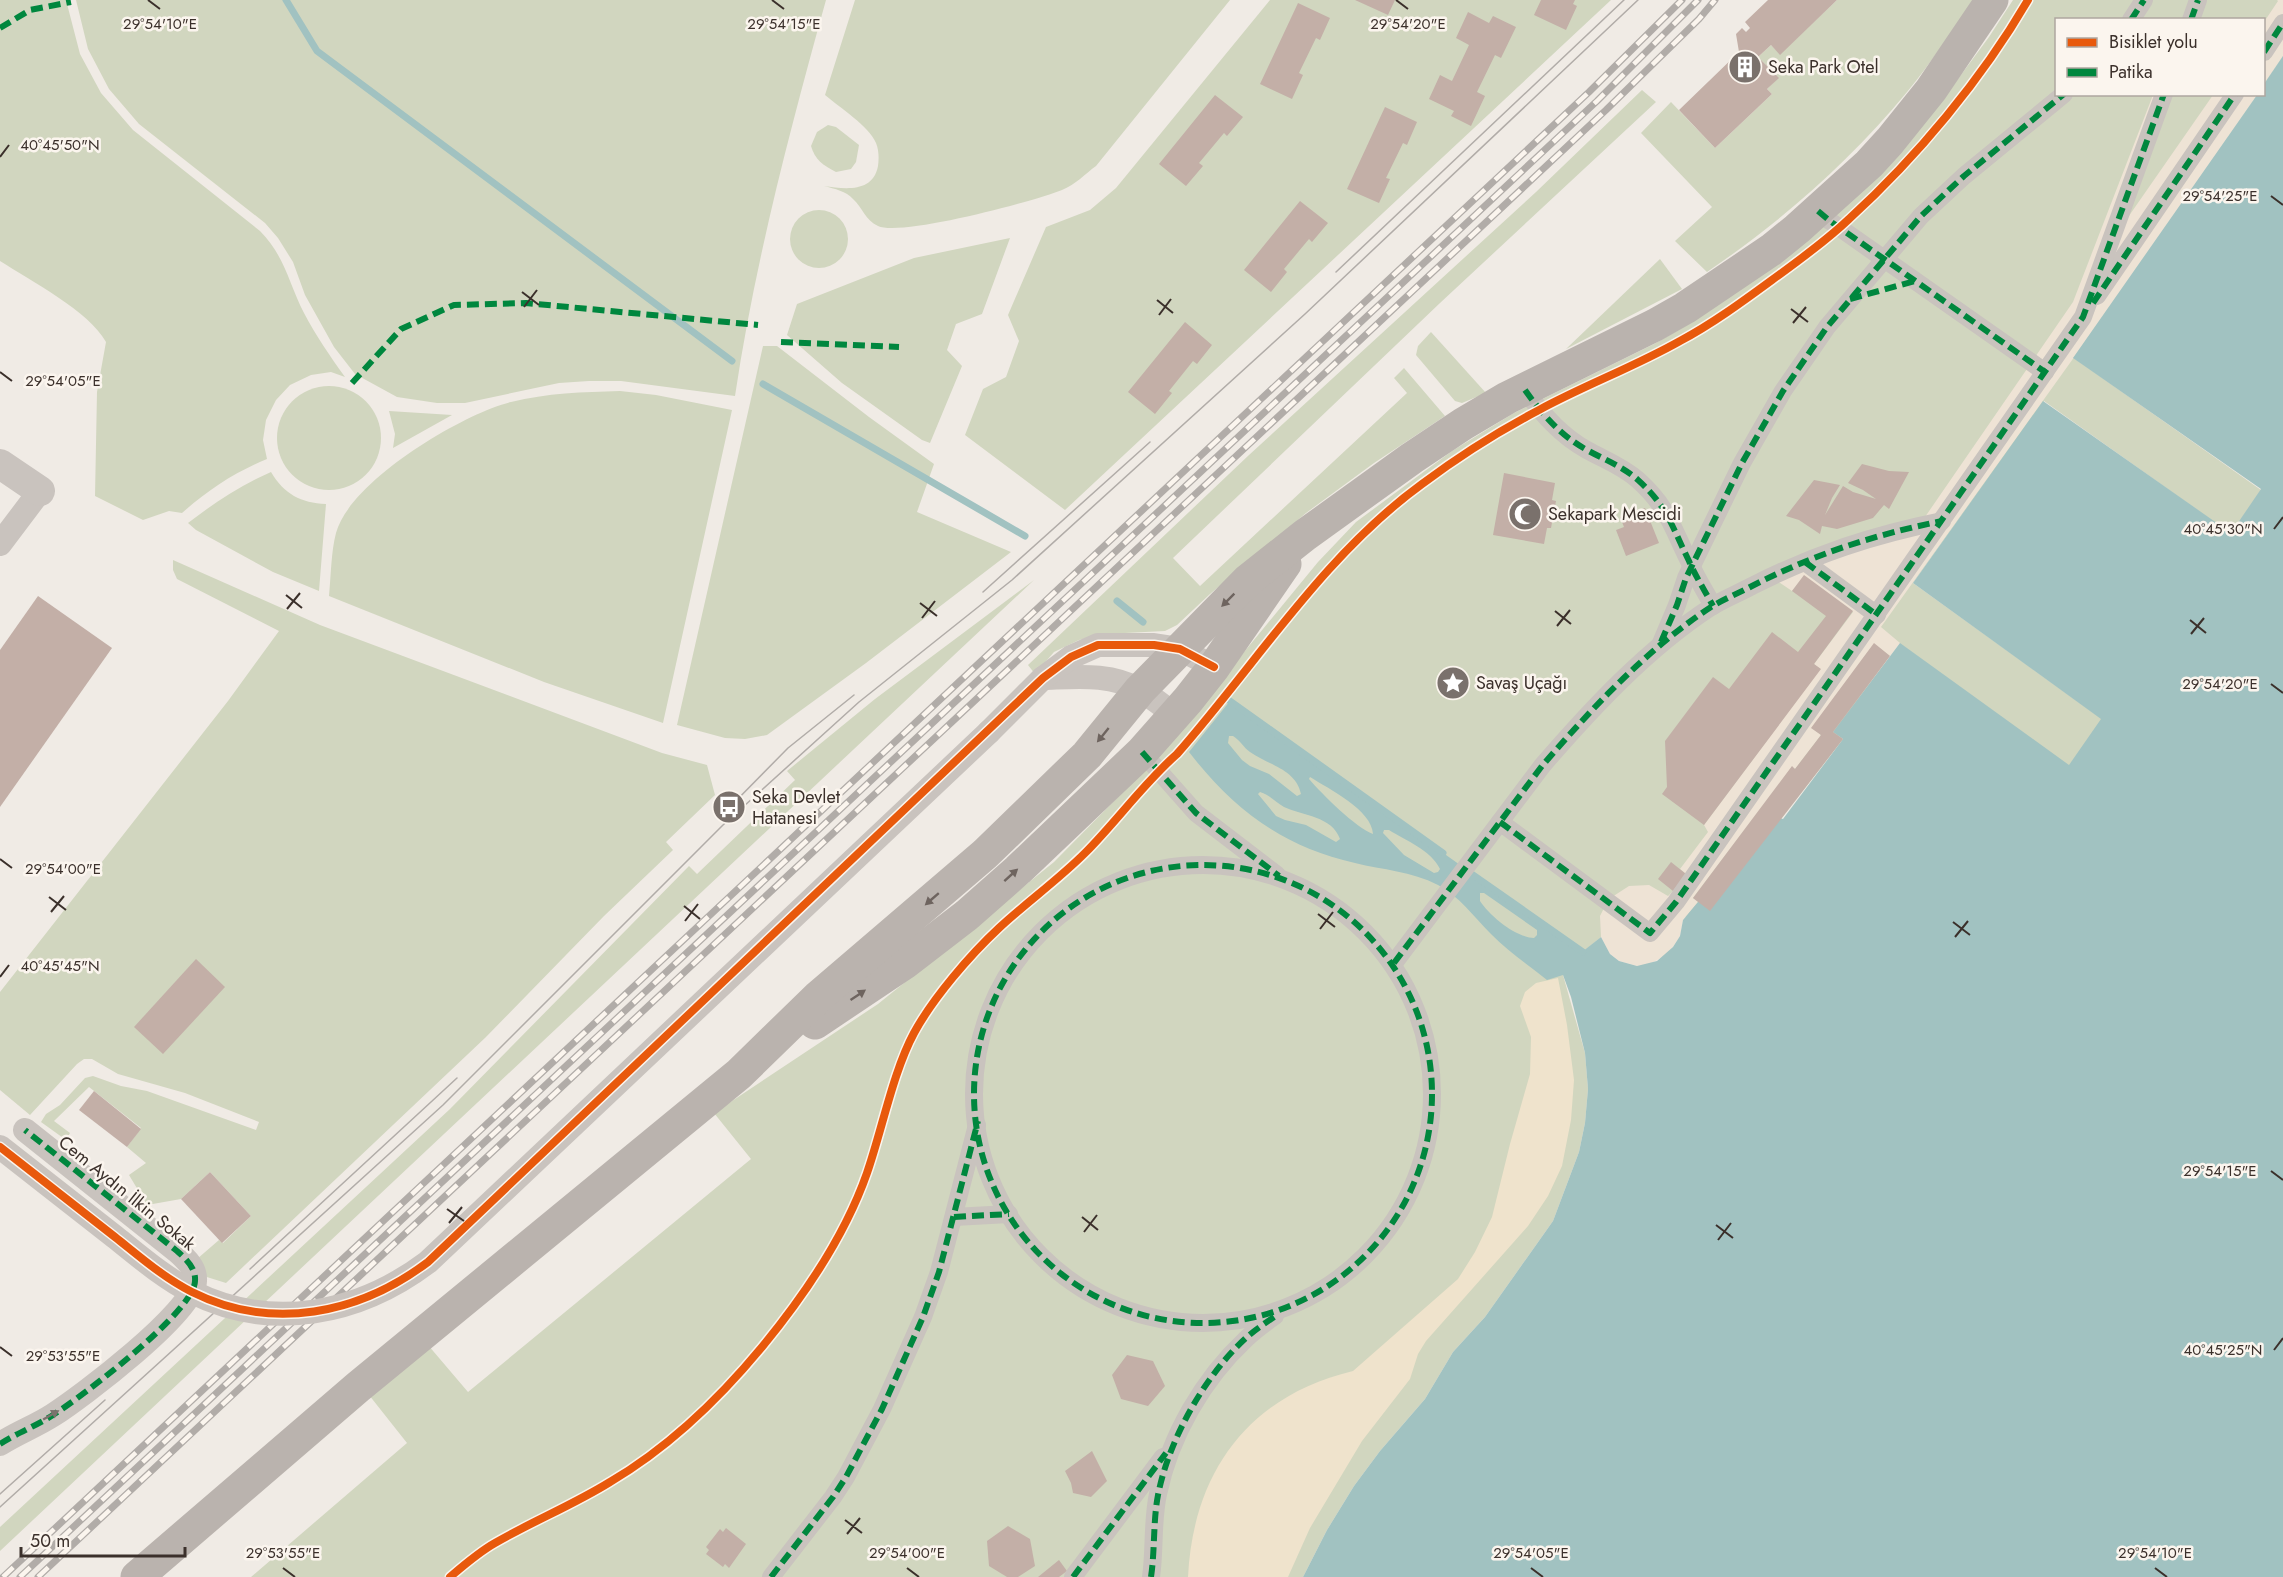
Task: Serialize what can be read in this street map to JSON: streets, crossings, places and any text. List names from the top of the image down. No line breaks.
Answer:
{"streets":{"street":["Cem Aydın İlkin Sokak"]},"places":{"building":["Seka Park Otel"],"mosque":["Sekapark Mescidi"],"place":["Savaş Uçağı"],"bus stop":["Seka Devlet Hatanesi"]},"legend":["Bisiklet yolu","Patika"],"scale_bar":"50 m","coordinates":["29°54'15\"E","29°54'20\"E","29°54'10\"E","40°45'50\"N","29°54'25\"E","29°54'05\"E","40°45'30\"N","29°54'00\"E","40°45'45\"N","40°45'25\"N","29°53'55\"E"]}
